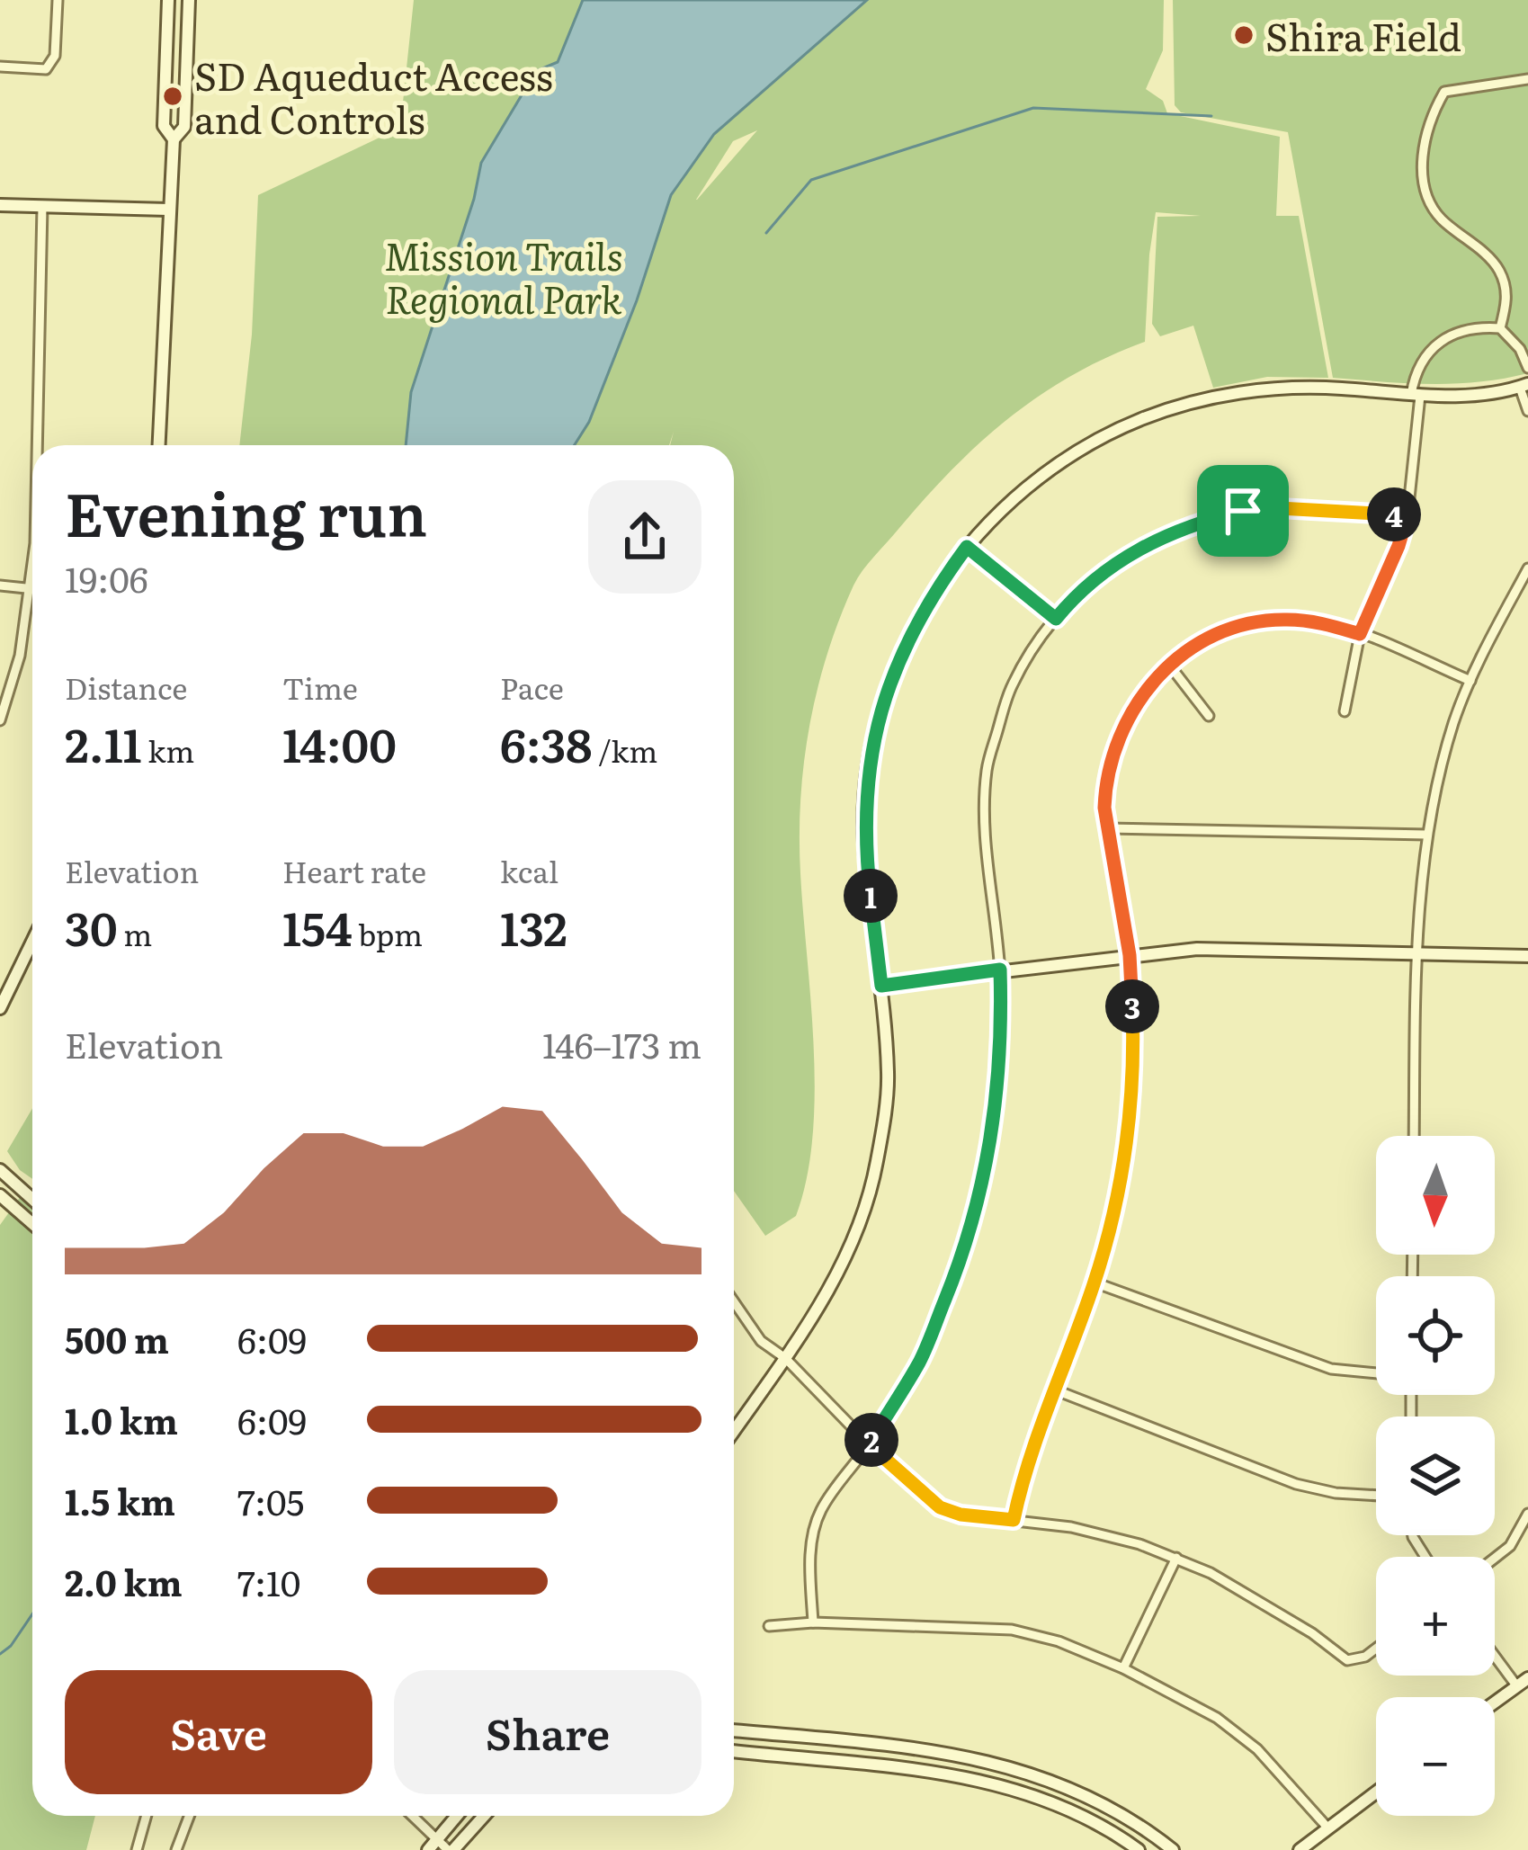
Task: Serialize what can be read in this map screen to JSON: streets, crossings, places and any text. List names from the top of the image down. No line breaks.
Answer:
{"parks":["Mission Trails Regional Park"],"places":["Shira Field","SD Aqueduct Access and Controls"],"north":"bottom","page":{"heading":["Evening run","19:06"],"pins":["4","1","3","2"],"stats":[["Distance","2.11 km"],["Time","14:00"],["Pace","6:38 /km"],["Elevation","30 m"],["Heart rate","154 bpm"],["kcal","132"]],"chart":["Elevation","146–173 m"],"map_buttons":["+","−"],"list":[{"name":"500 m","note":"6:09"},{"name":"1.0 km","note":"6:09"},{"name":"1.5 km","note":"7:05"},{"name":"2.0 km","note":"7:10"}],"buttons":["Save","Share"]}}
